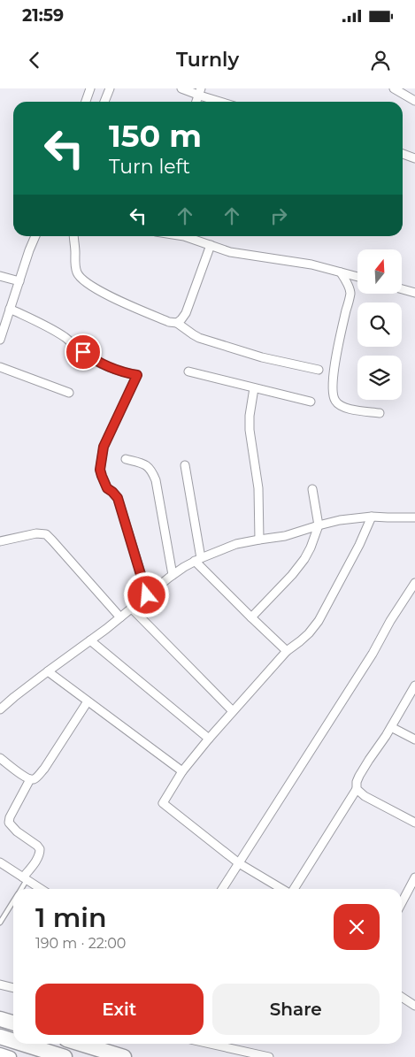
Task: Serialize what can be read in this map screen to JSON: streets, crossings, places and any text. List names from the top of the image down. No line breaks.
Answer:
{"north":"top","page":{"status":"21:59","header":"Turnly","turn":["150 m","Turn left"],"heading":["1 min","190 m · 22:00"],"buttons":["Exit","Share"]}}
